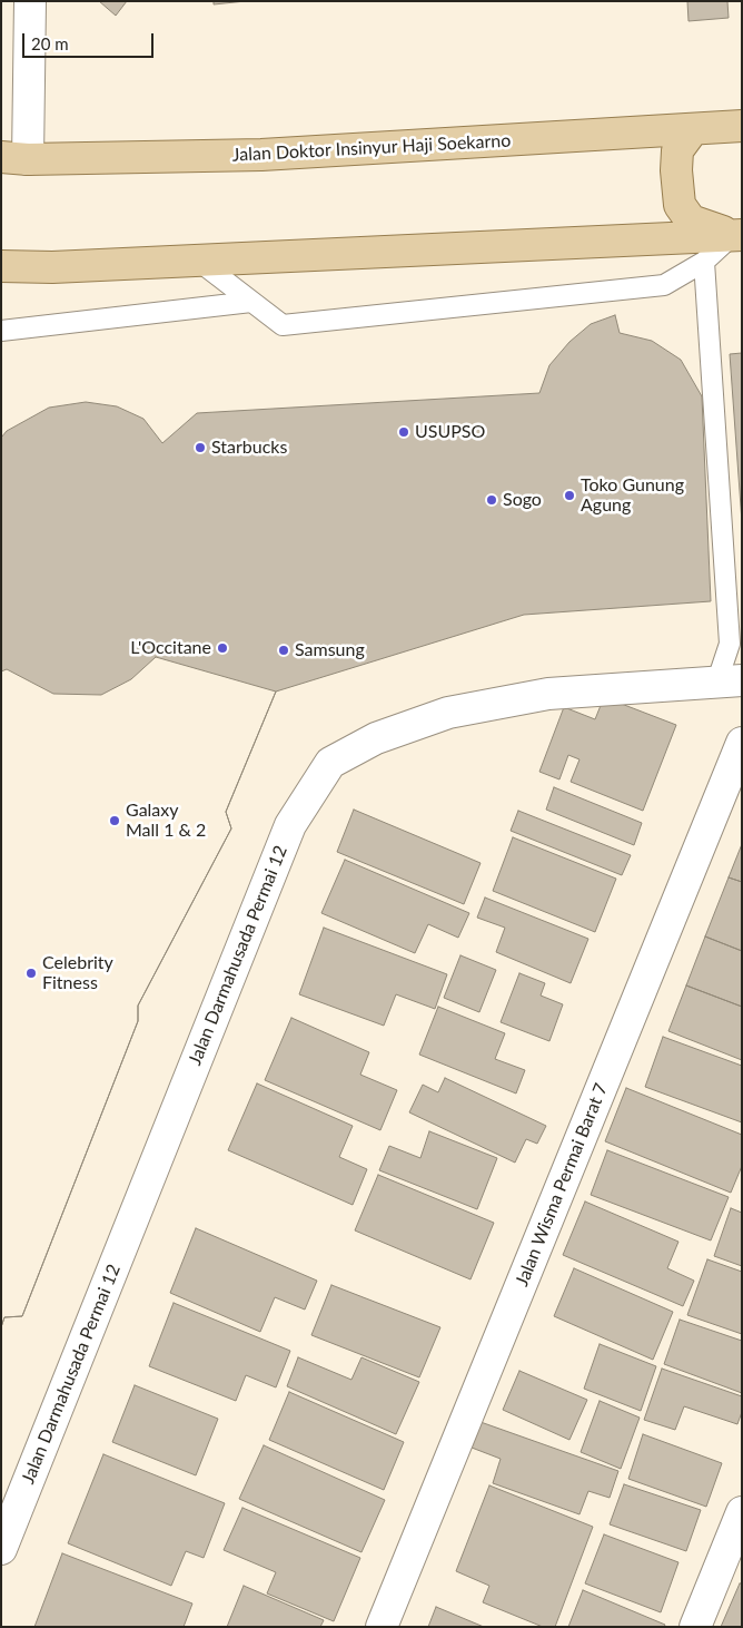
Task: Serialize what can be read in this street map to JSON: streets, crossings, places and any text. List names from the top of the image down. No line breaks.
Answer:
{"streets":{"main road":["Jalan Doktor Insinyur Haji Soekarno"],"street":["Jalan Darmahusada Permai 12","Jalan Wisma Permai Barat 7"]},"places":["USUPSO","Starbucks","Toko Gunung Agung","Sogo","L'Occitane","Samsung","Galaxy Mall 1 & 2","Celebrity Fitness"],"scale_bar":"20 m"}
